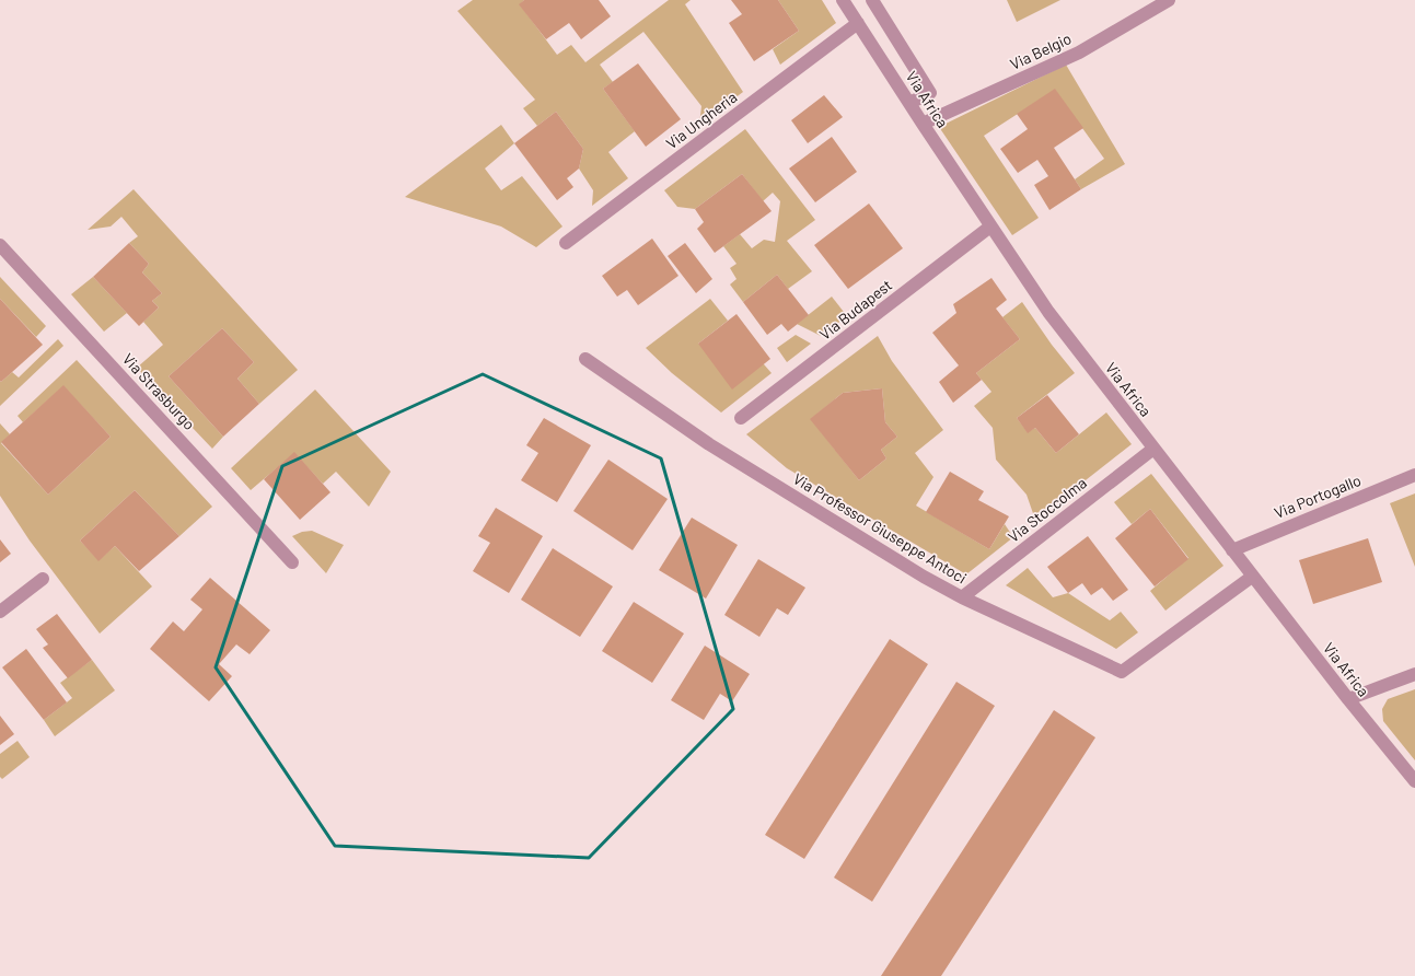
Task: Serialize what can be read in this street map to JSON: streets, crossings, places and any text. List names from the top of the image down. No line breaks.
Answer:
{"streets":{"street":["Via Belgio","Via Africa","Via Ungheria","Via Budapest","Via Strasburgo","Via Portogallo","Via Stoccolma","Via Professor Giuseppe Antoci"]},"crossings":[["Via Belgio","Via Africa"],["Via Africa","Via Ungheria"],["Via Africa","Via Budapest"],["Via Africa","Via Portogallo"],["Via Africa","Via Stoccolma"],["Via Africa","Via Professor Giuseppe Antoci"],["Via Stoccolma","Via Professor Giuseppe Antoci"]]}
